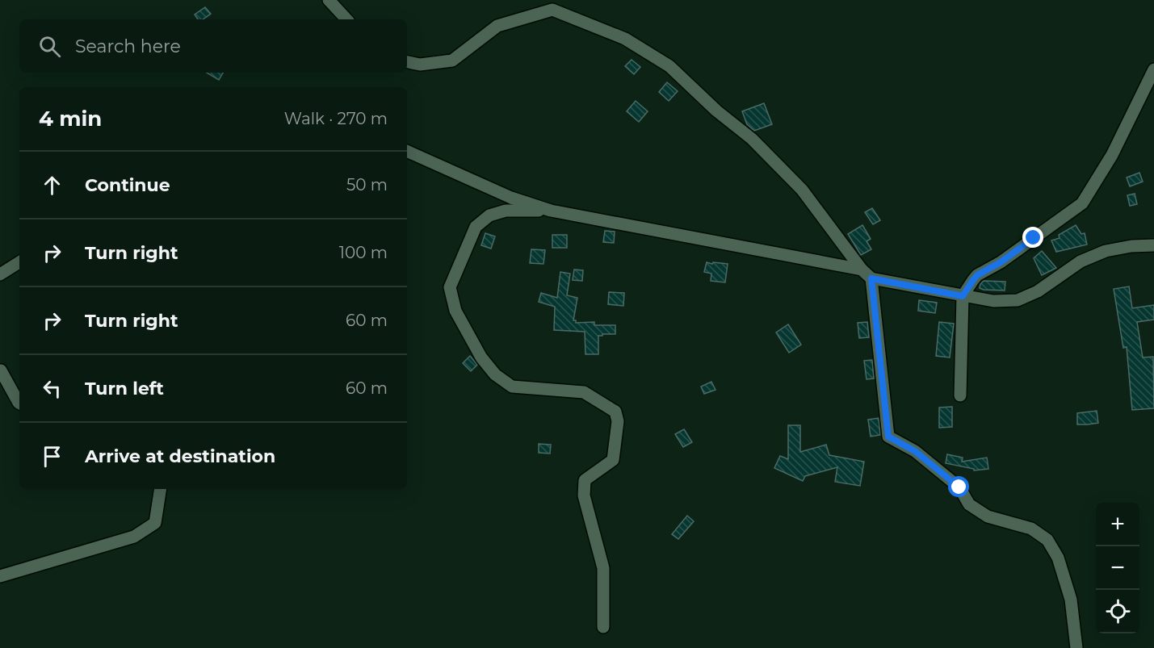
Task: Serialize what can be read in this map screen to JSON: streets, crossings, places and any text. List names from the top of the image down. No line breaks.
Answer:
{"page":{"search":"Search here","heading":["4 min","Walk · 270 m"],"list":[["Continue","50 m"],["Turn right","100 m"],["Turn right","60 m"],["Turn left","60 m"],"Arrive at destination"],"map_buttons":["+","−"]}}
